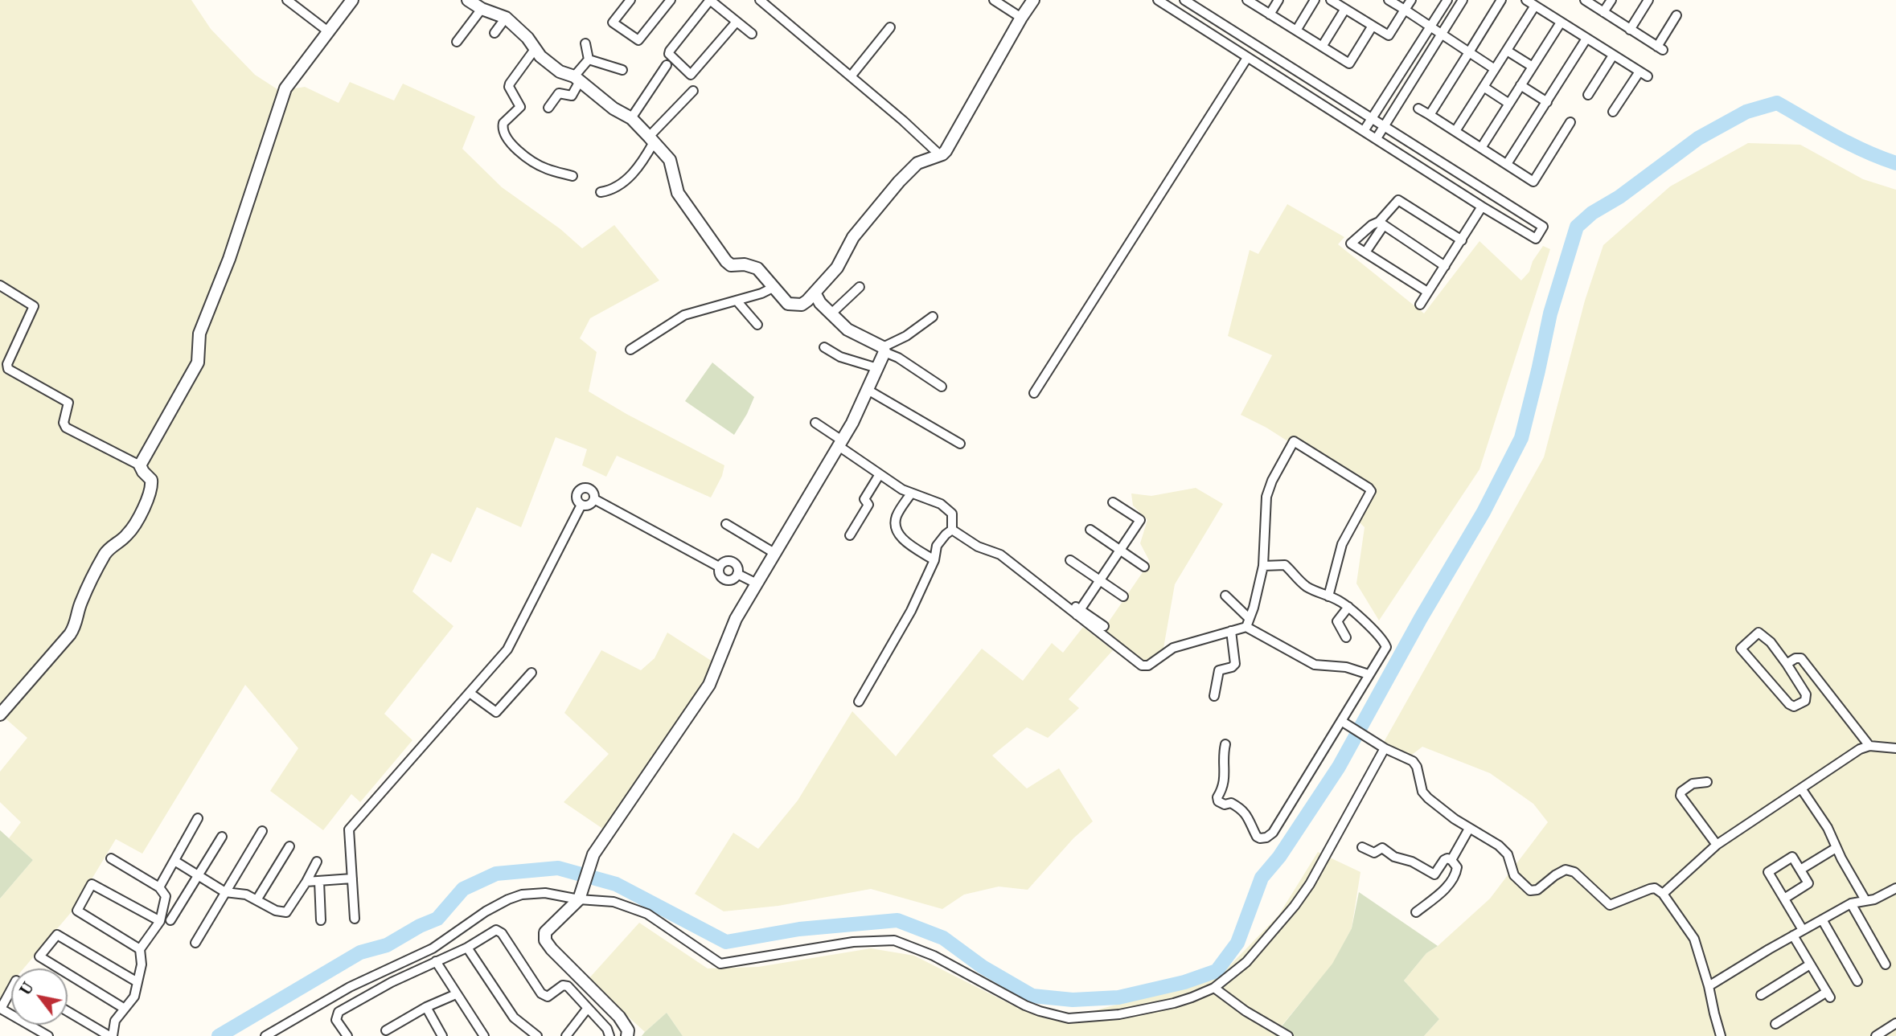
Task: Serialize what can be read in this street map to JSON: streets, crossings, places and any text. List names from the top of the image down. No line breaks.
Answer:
{"north":"top left"}
